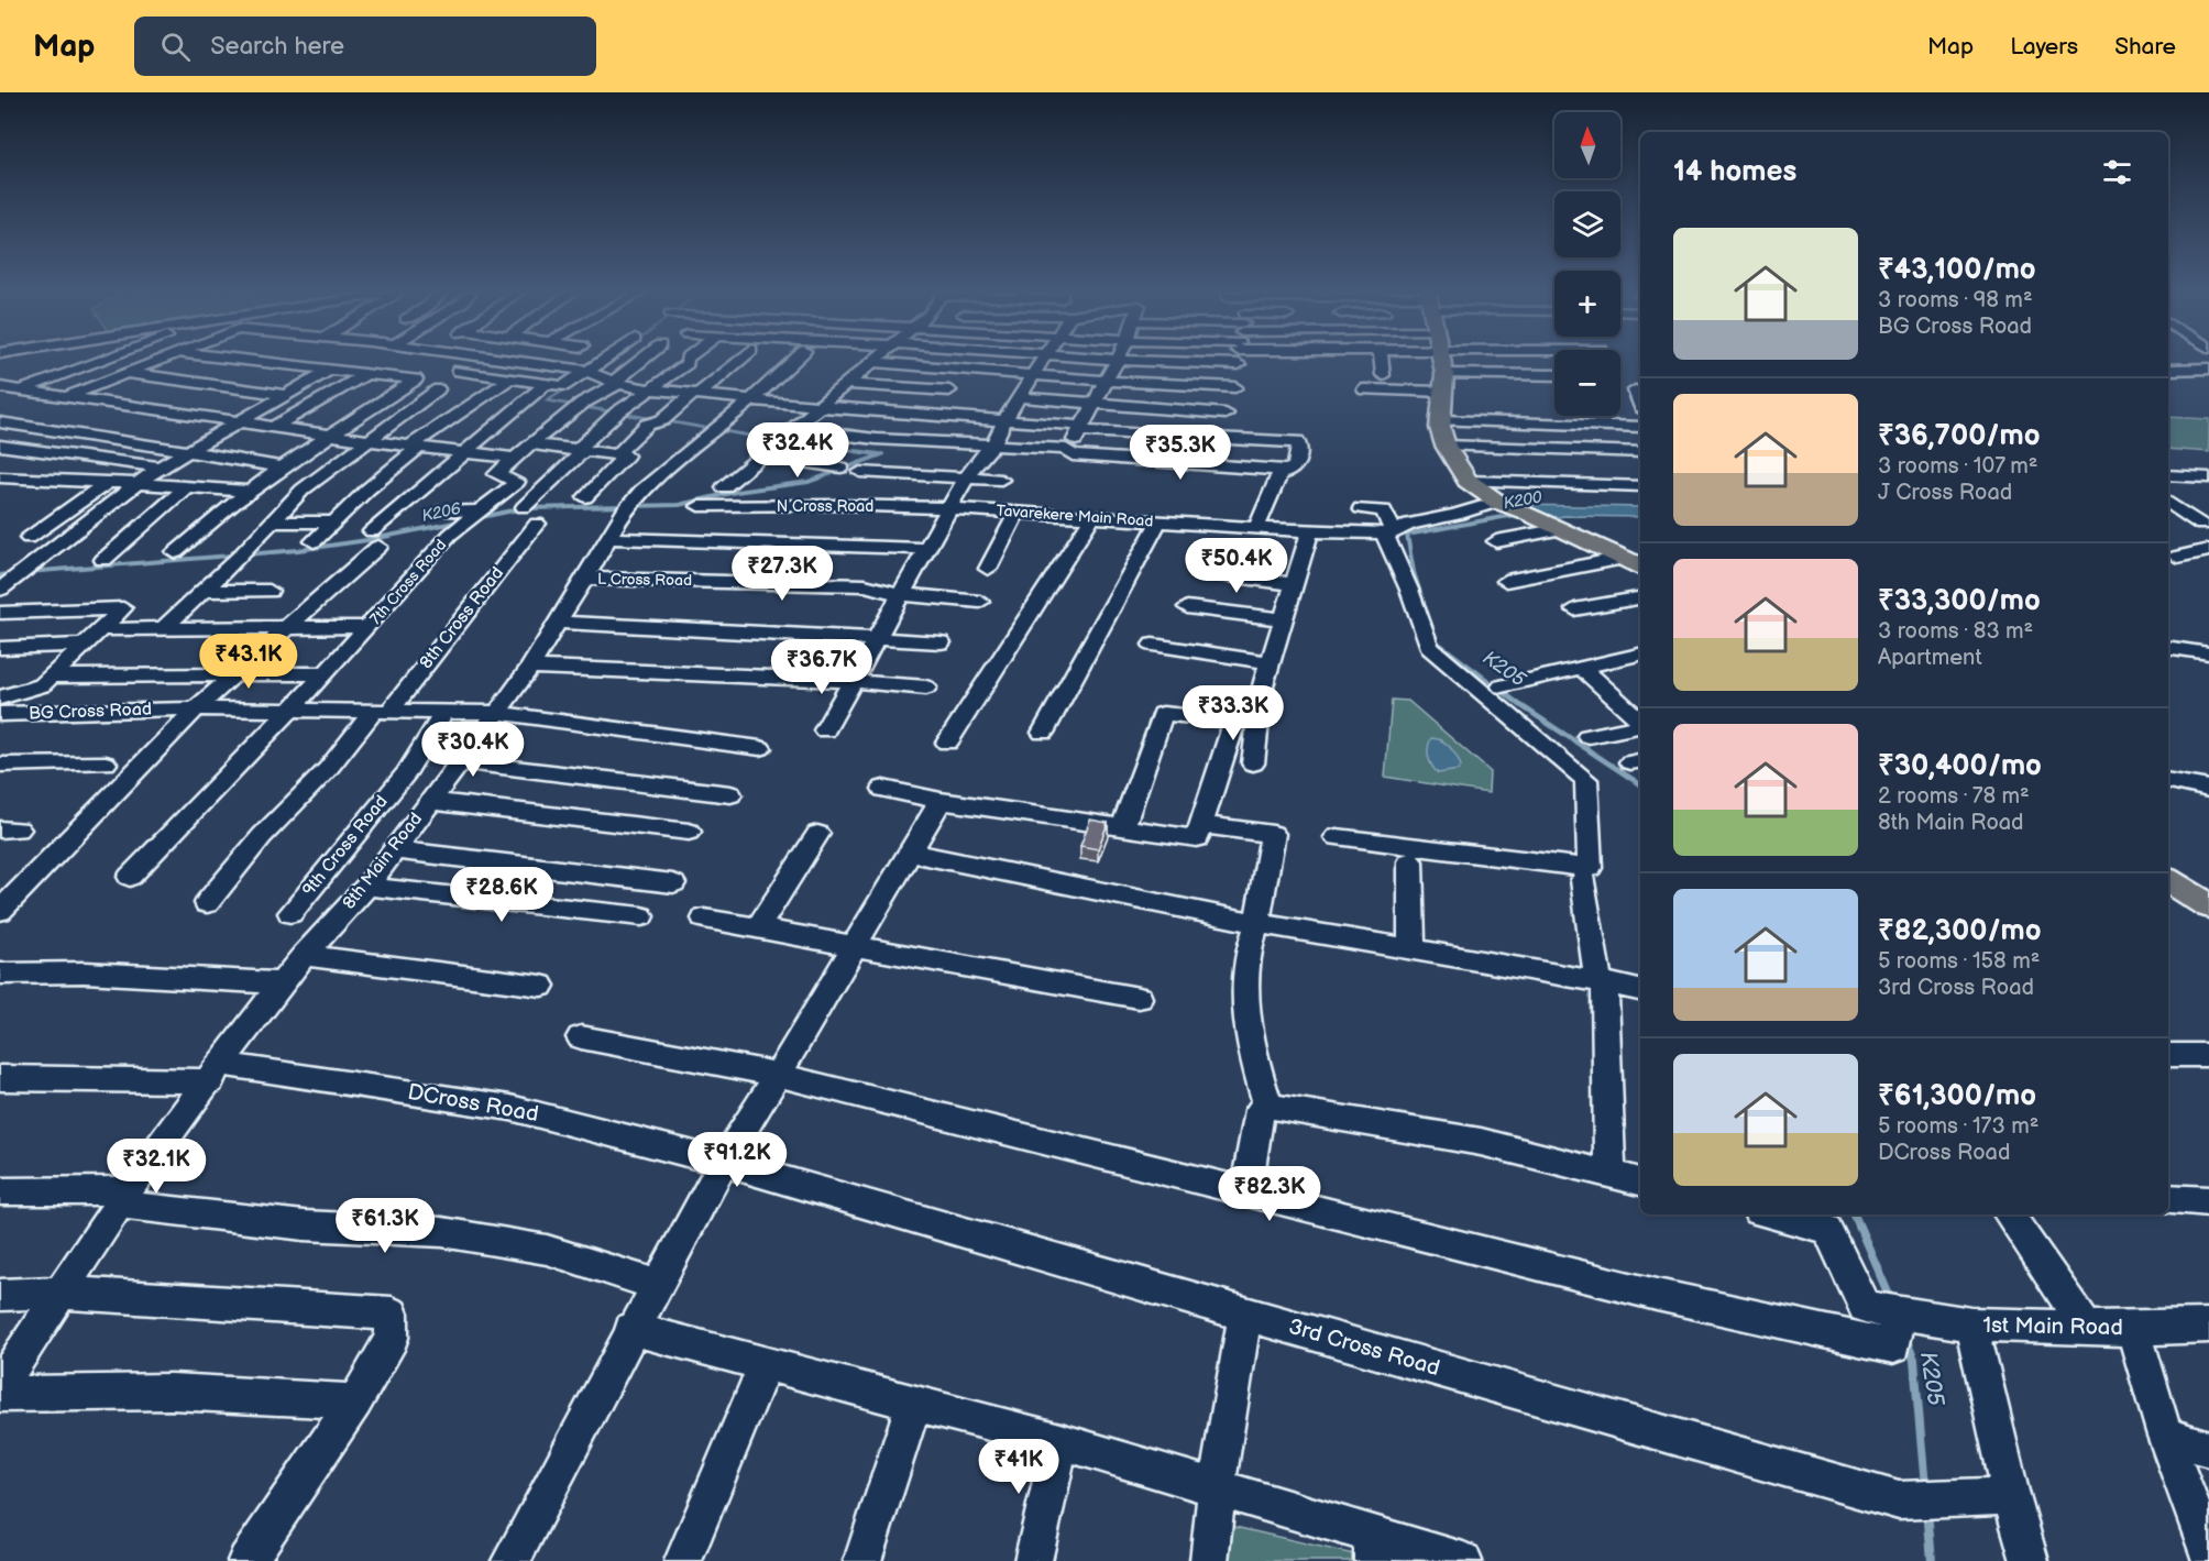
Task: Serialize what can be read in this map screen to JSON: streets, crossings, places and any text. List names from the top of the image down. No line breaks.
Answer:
{"streets":{"street":["N Cross Road","Tavarekere Main Road","L Cross Road","7th Cross Road","8th Cross Road","BG Cross Road","9th Cross Road","8th Main Road","DCross Road","1st Main Road","3rd Cross Road"]},"crossings":[["N Cross Road","Tavarekere Main Road"],["L Cross Road","8th Main Road"],["7th Cross Road","BG Cross Road"],["8th Cross Road","BG Cross Road"],["BG Cross Road","9th Cross Road"],["BG Cross Road","8th Main Road"],["8th Main Road","DCross Road"],["DCross Road","3rd Cross Road"]],"water":["K200","K206","K205"],"north":"top","page":{"header":"Map","search":"Search here","nav":["Map","Layers","Share"],"map_buttons":["+","−"],"heading":"14 homes","list":[{"name":"₹43,100/mo","note":"3 rooms · 98 m² · BG Cross Road"},{"name":"₹36,700/mo","note":"3 rooms · 107 m² · J Cross Road"},{"name":"₹33,300/mo","note":"3 rooms · 83 m² · Apartment"},{"name":"₹30,400/mo","note":"2 rooms · 78 m² · 8th Main Road"},{"name":"₹82,300/mo","note":"5 rooms · 158 m² · 3rd Cross Road"},{"name":"₹61,300/mo","note":"5 rooms · 173 m² · DCross Road"}],"price":["₹32.4K","₹35.3K","₹50.4K","₹27.3K","₹43.1K","₹36.7K","₹33.3K","₹30.4K","₹28.6K","₹91.2K","₹32.1K","₹82.3K","₹61.3K","₹41K"]}}
